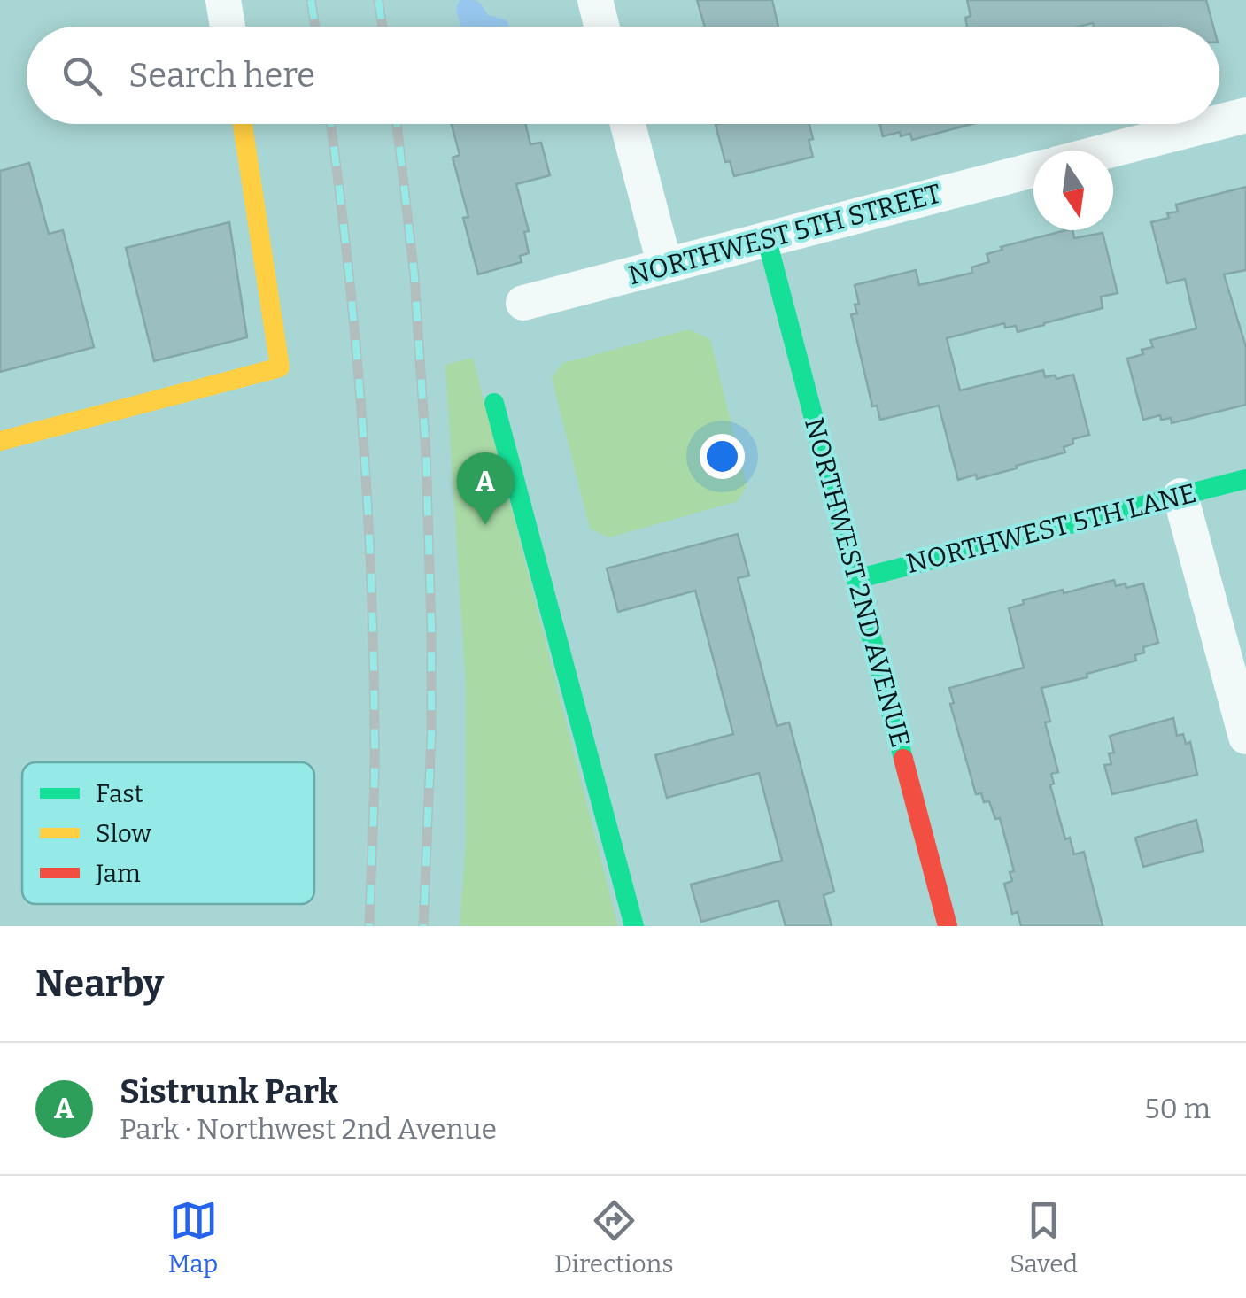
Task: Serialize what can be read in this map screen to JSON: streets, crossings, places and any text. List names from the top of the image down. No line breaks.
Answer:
{"streets":{"street":["NORTHWEST 5TH STREET","NORTHWEST 5TH LANE","NORTHWEST 2ND AVENUE"]},"crossings":[["NORTHWEST 5TH STREET","NORTHWEST 2ND AVENUE"],["NORTHWEST 5TH LANE","NORTHWEST 2ND AVENUE"]],"legend":["Fast","Slow","Jam"],"north":"bottom","page":{"search":"Search here","pins":"A","heading":"Nearby","list":[{"mark":"A","name":"Sistrunk Park","note":"Park · Northwest 2nd Avenue","value":"50 m"}],"nav":["Map","Directions","Saved"]}}
